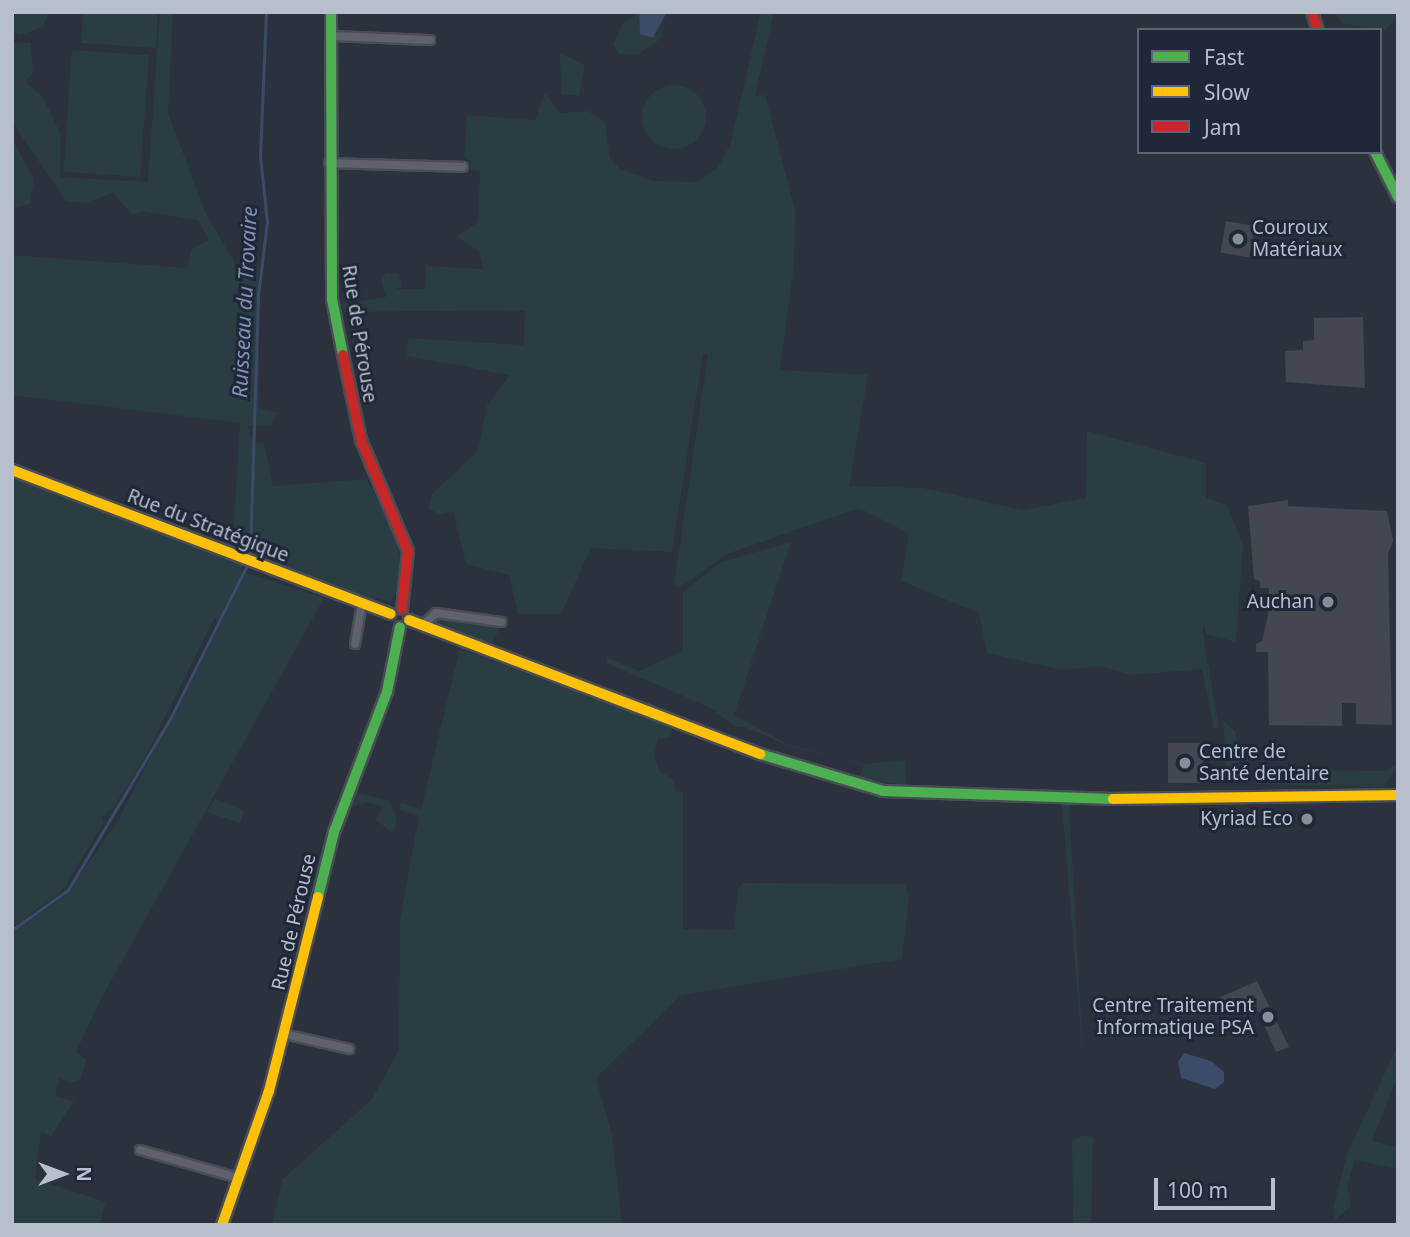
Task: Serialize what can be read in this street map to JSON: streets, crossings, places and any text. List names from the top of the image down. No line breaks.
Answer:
{"streets":{"street":["Rue de Pérouse","Rue du Stratégique"]},"water":["Ruisseau du Trovaire"],"places":["Couroux Matériaux","Auchan","Centre de Santé dentaire","Kyriad Eco","Centre Traitement Informatique PSA"],"legend":["Fast","Slow","Jam"],"scale_bar":"100 m","north":"right"}
